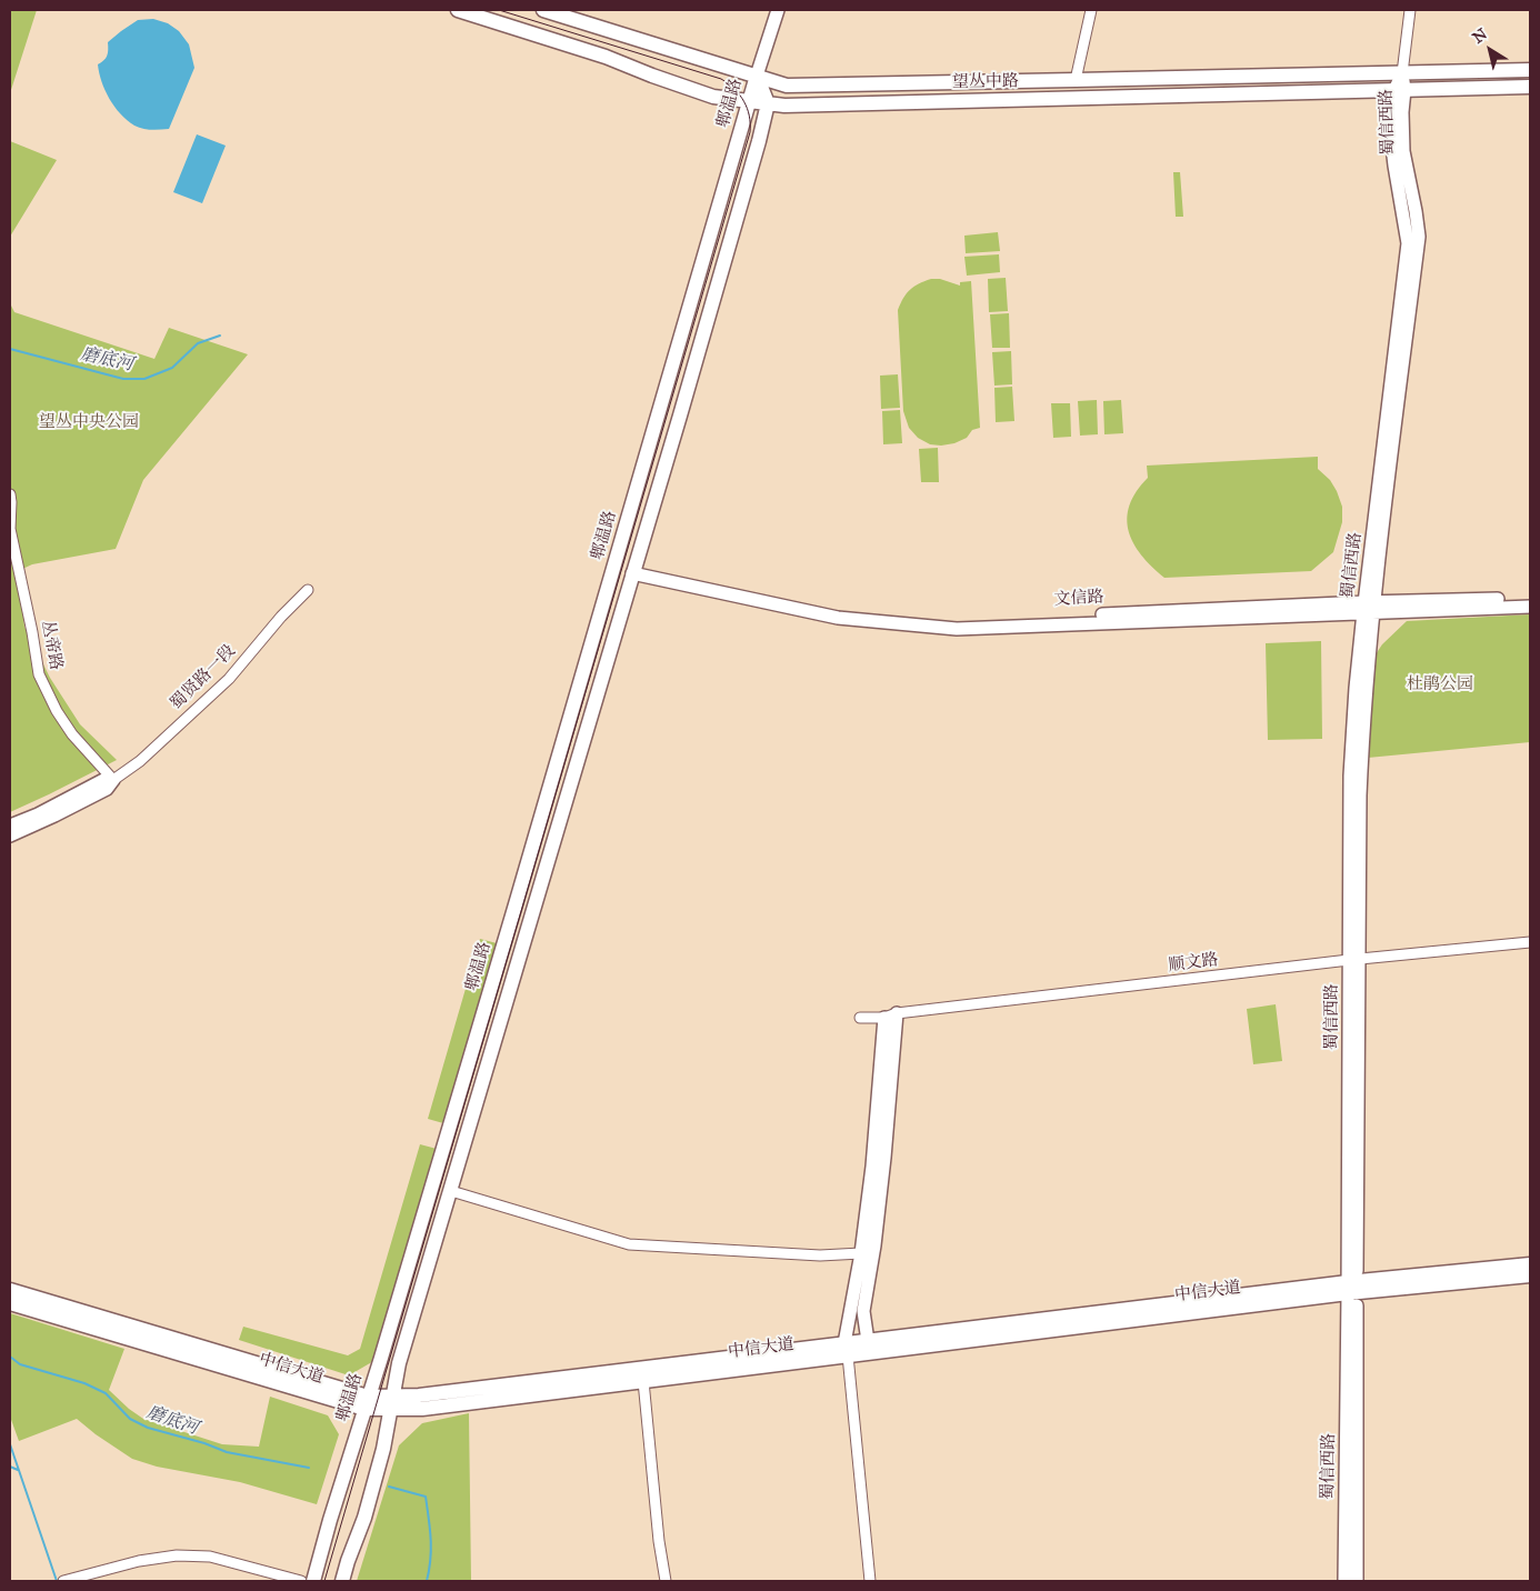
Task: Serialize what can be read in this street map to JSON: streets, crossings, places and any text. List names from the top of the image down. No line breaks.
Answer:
{"streets":{"main road":["望丛中路","郫温路","中信大道"],"street":["蜀信西路","丛帝路","蜀贤路一段","顺文路"]},"crossings":[["望丛中路","郫温路"],["望丛中路","蜀信西路"],["郫温路","中信大道"],["蜀信西路","顺文路"],["蜀信西路","中信大道"],["丛帝路","蜀贤路一段"]],"water":["磨底河"],"parks":["望丛中央公园","杜鹃公园"],"north":"top left"}
